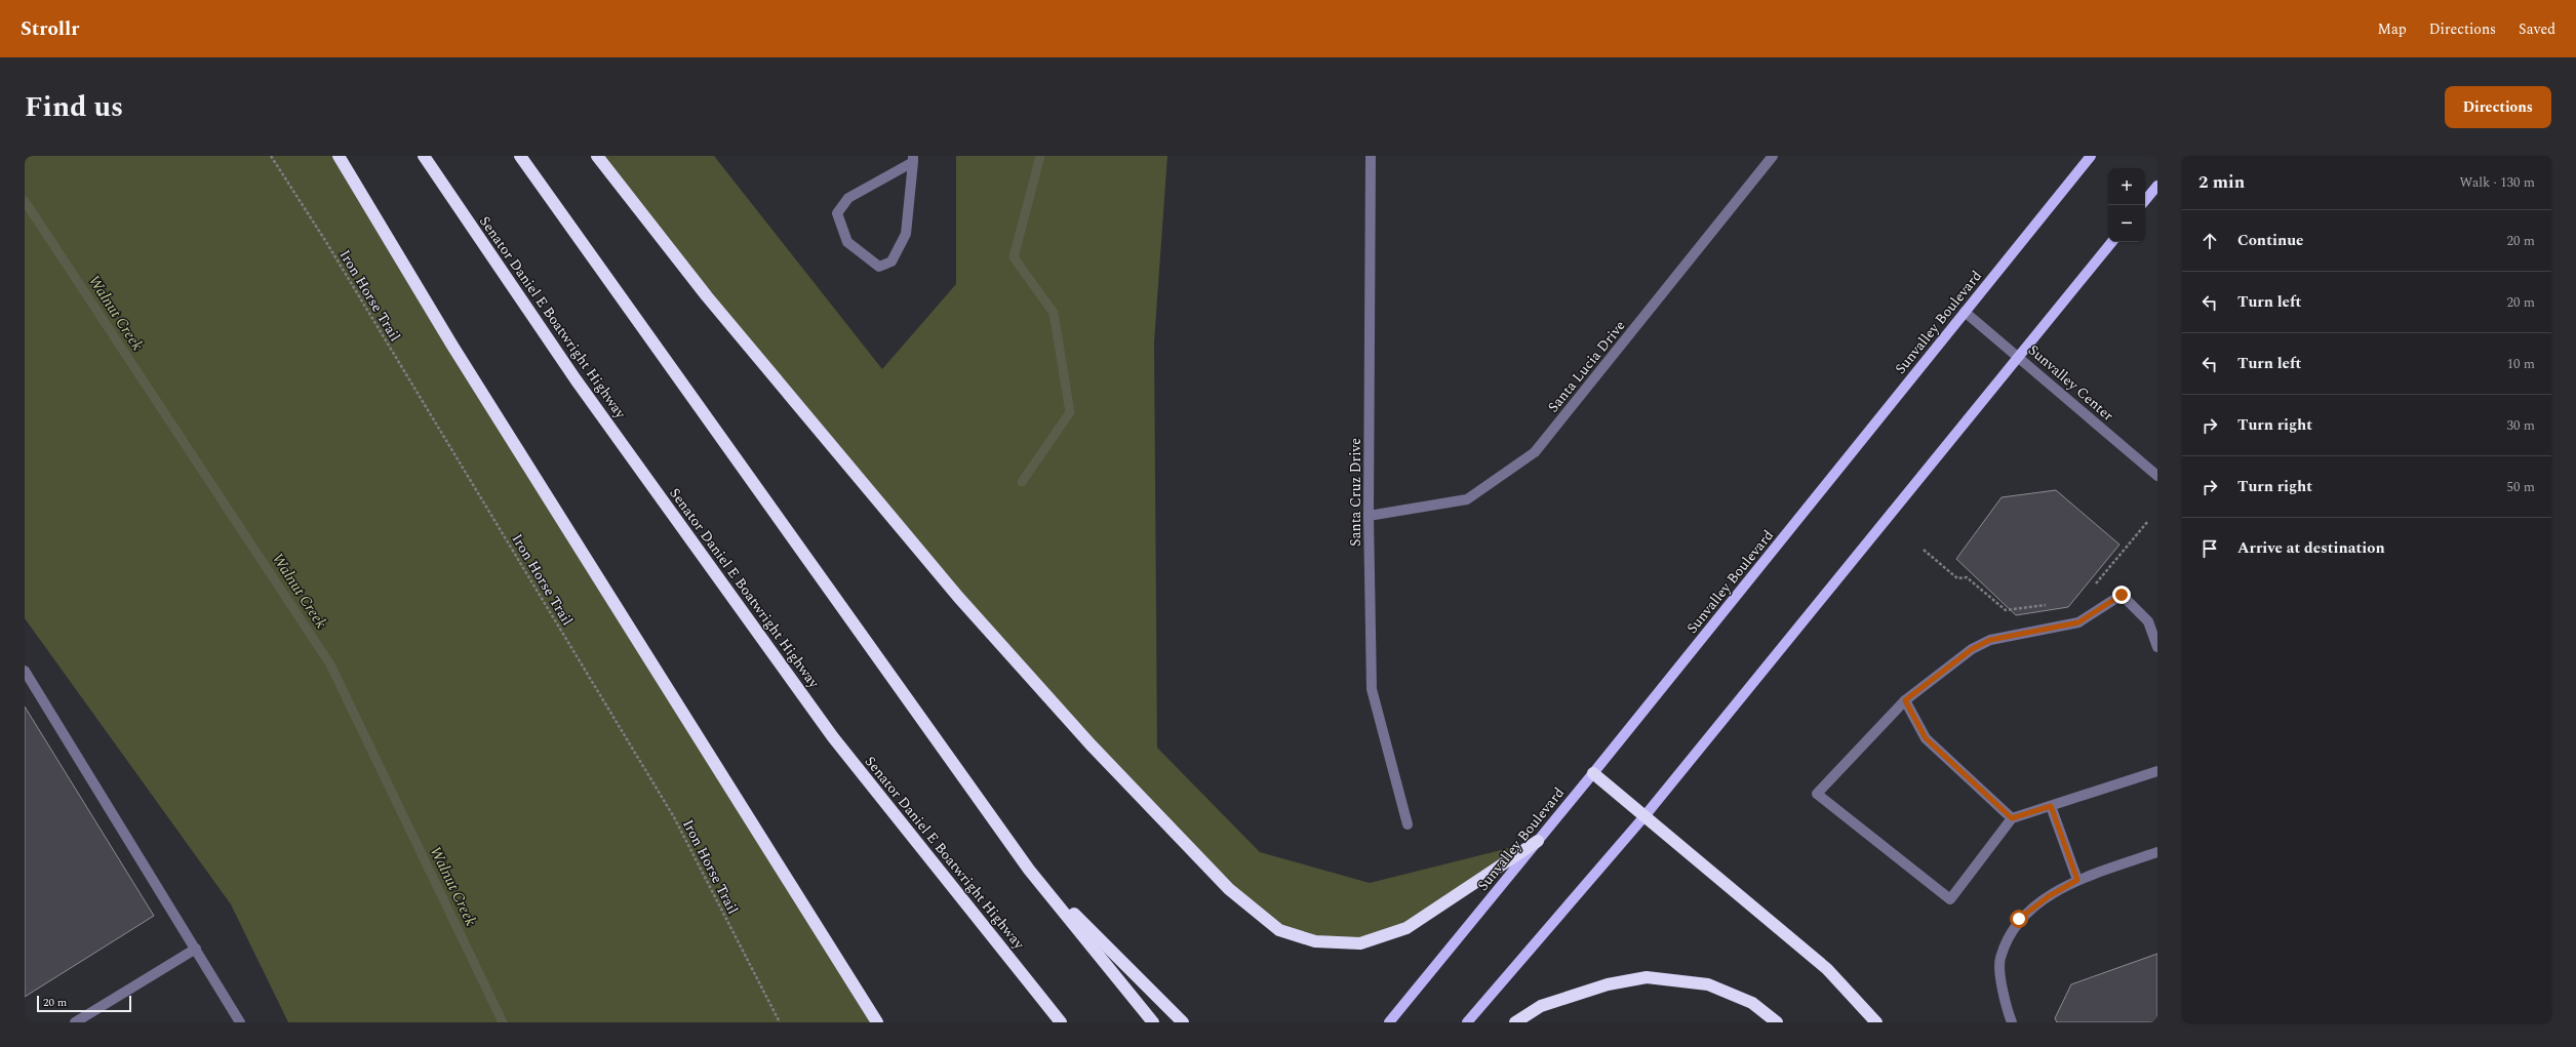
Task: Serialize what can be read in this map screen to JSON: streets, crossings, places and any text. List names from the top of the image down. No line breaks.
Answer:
{"streets":{"highway":["Senator Daniel E Boatwright Highway"],"main road":["Sunvalley Boulevard"],"street":["Santa Lucia Drive","Sunvalley Center","Santa Cruz Drive"],"path":["Iron Horse Trail"]},"crossings":[["Sunvalley Boulevard","Sunvalley Center"],["Santa Lucia Drive","Santa Cruz Drive"]],"water":["Walnut Creek"],"scale_bar":"20 m","page":{"header":"Strollr","nav":["Map","Directions","Saved"],"title":"Find us","buttons":"Directions","heading":["2 min","Walk · 130 m"],"map_buttons":["+","−"],"list":[["Continue","20 m"],["Turn left","20 m"],["Turn left","10 m"],["Turn right","30 m"],["Turn right","50 m"],"Arrive at destination"],"scale":"20 m"}}
